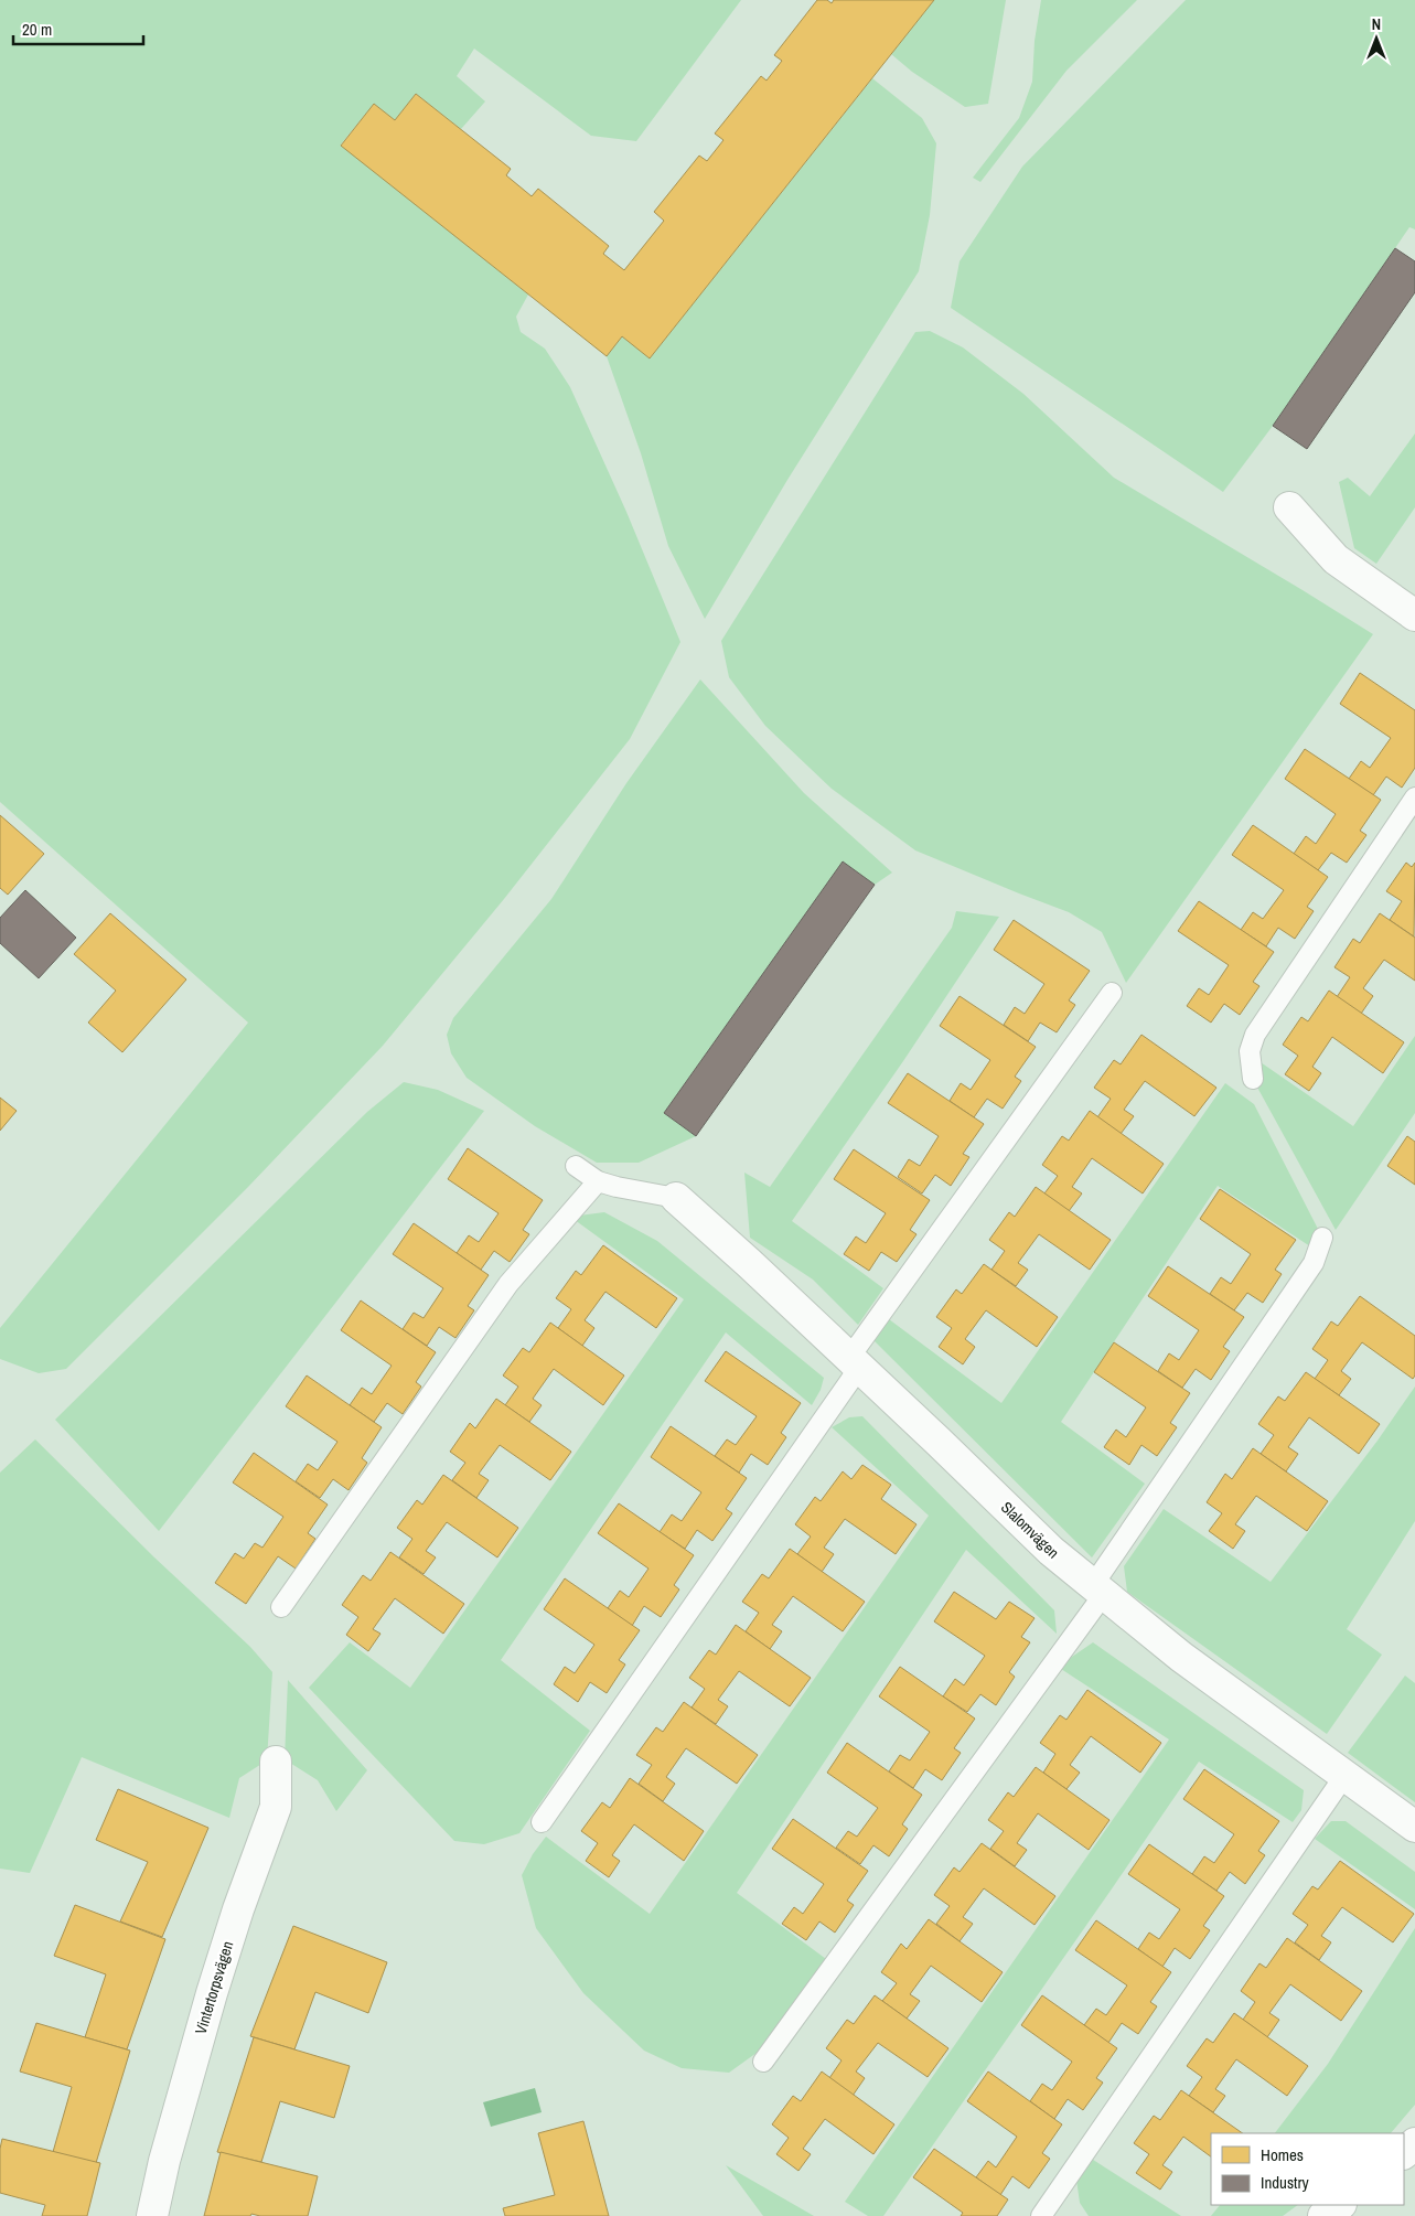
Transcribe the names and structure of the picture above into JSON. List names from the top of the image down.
{
  "streets": {
    "street": ["Slalomvägen", "Vintertorpsvägen"]
  },
  "legend": ["Homes", "Industry"],
  "scale_bar": "20 m",
  "north": "top"
}
